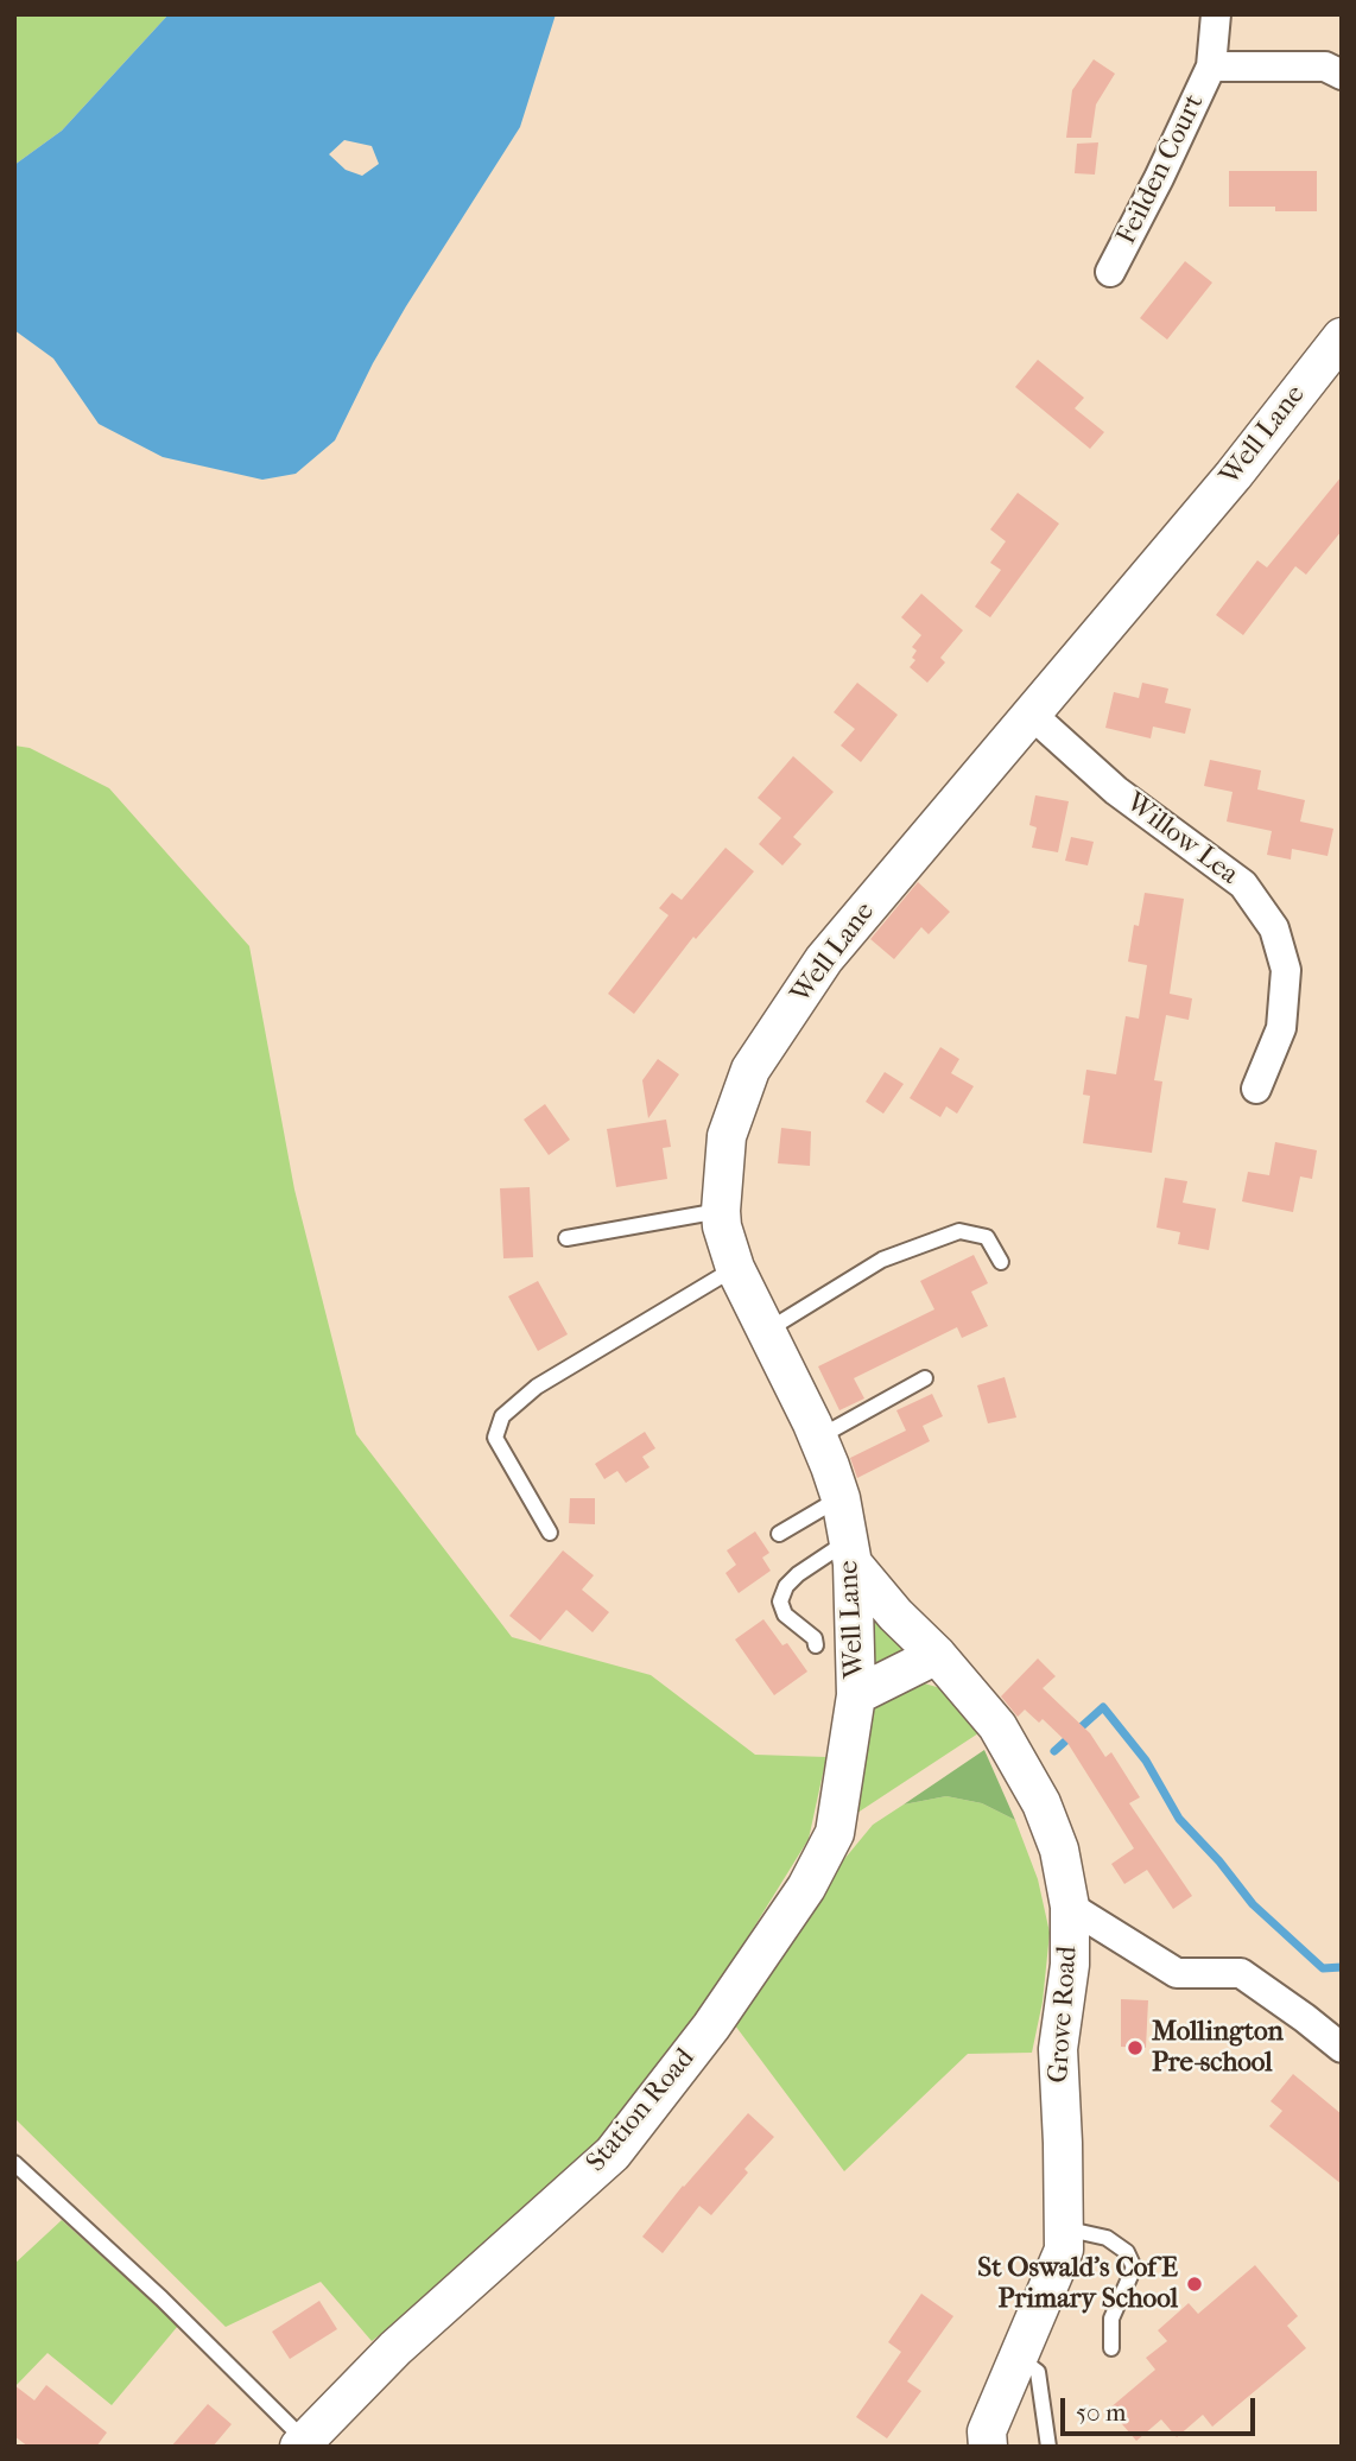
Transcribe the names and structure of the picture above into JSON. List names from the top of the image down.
{
  "streets": {
    "street": [
      "Feilden Court",
      "Well Lane",
      "Willow Lea",
      "Grove Road",
      "Station Road"
    ]
  },
  "crossings": [
    ["Well Lane", "Willow Lea"],
    ["Well Lane", "Grove Road"],
    ["Well Lane", "Station Road"]
  ],
  "places": ["Mollington Pre-school", "St Oswald's CofE Primary School"],
  "scale_bar": "50 m"
}
